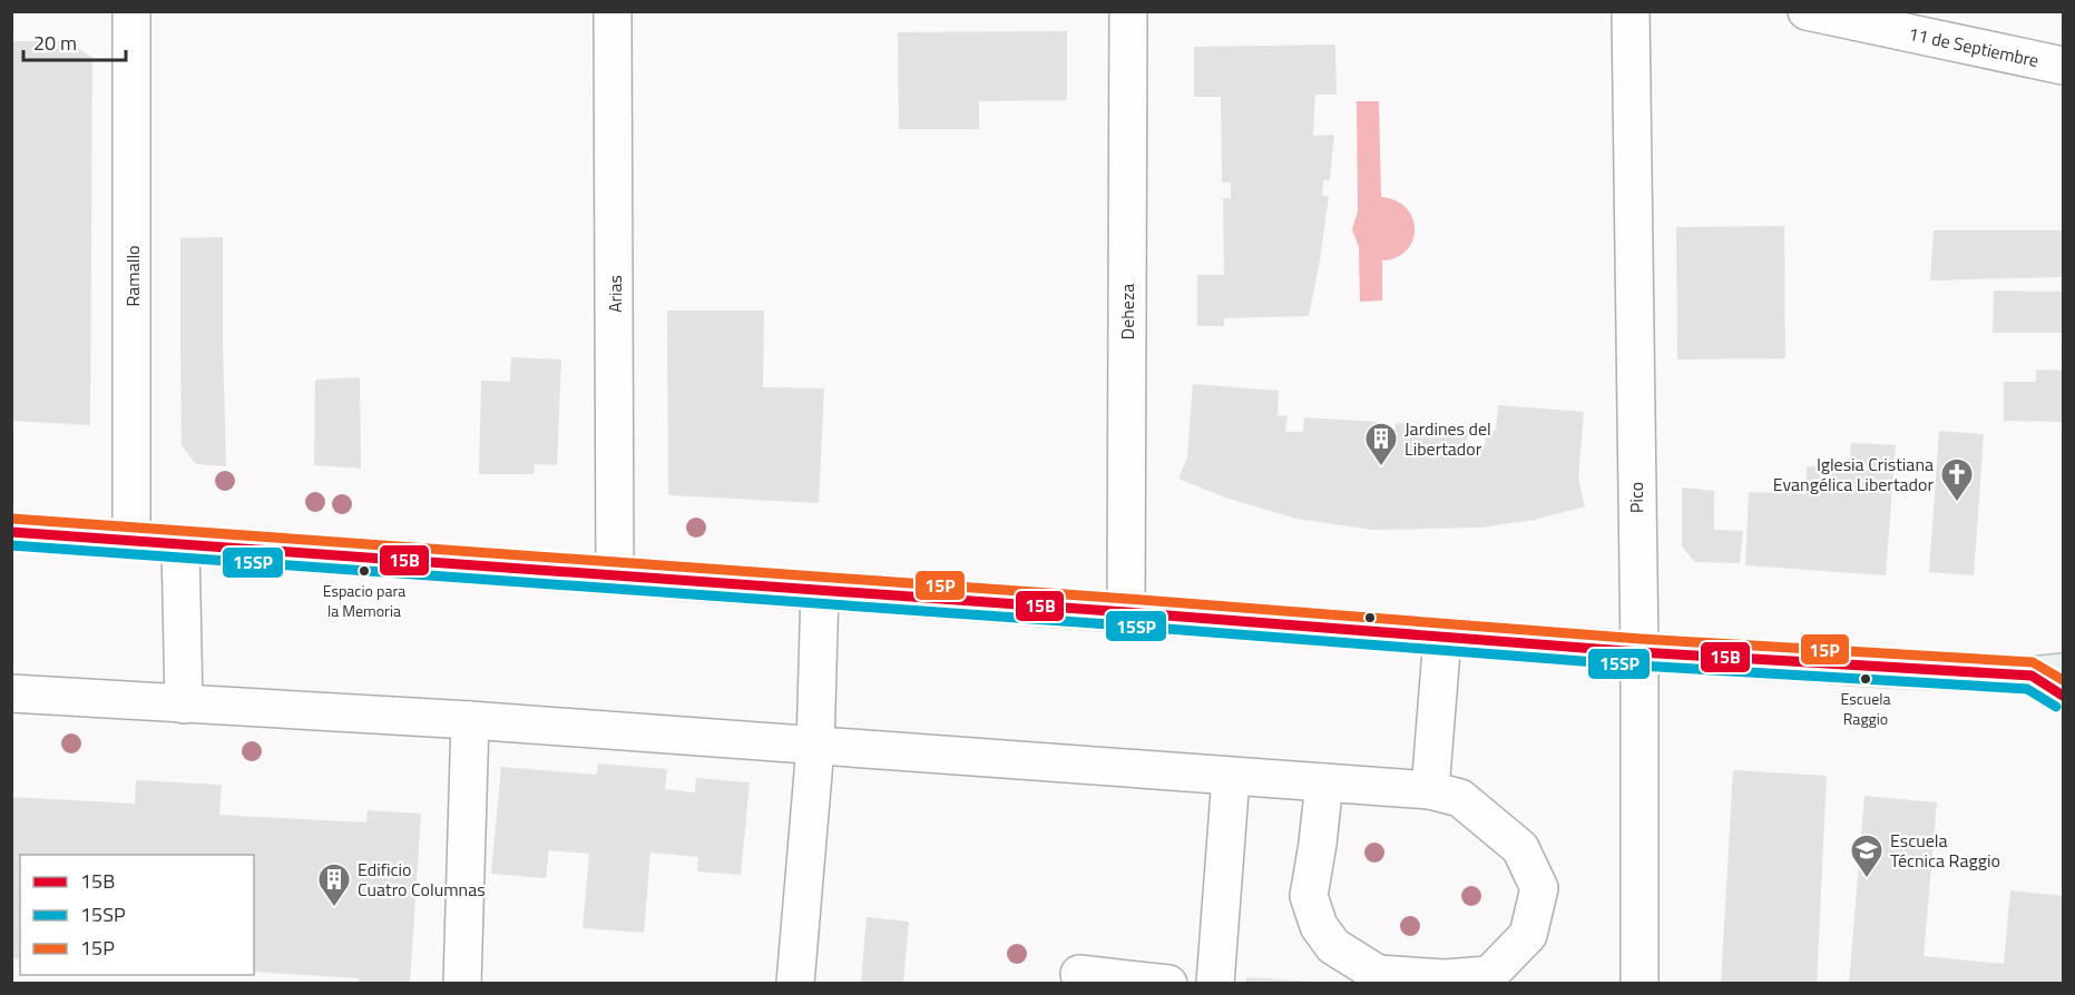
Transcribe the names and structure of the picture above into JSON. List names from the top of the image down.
{
  "streets": {
    "street": [
      "11 de Septiembre",
      "Ramallo",
      "Arias",
      "Deheza",
      "Pico"
    ]
  },
  "places": {
    "building": ["Jardines del Libertador", "Edificio Cuatro Columnas"],
    "church": ["Iglesia Cristiana Evangélica Libertador"],
    "other": ["Espacio para la Memoria", "Escuela Raggio"],
    "school or university": ["Escuela Técnica Raggio"]
  },
  "lines": ["transit line 15P", "transit line 15B", "transit line 15SP"],
  "legend": ["15B", "15SP", "15P"],
  "scale_bar": "20 m"
}
